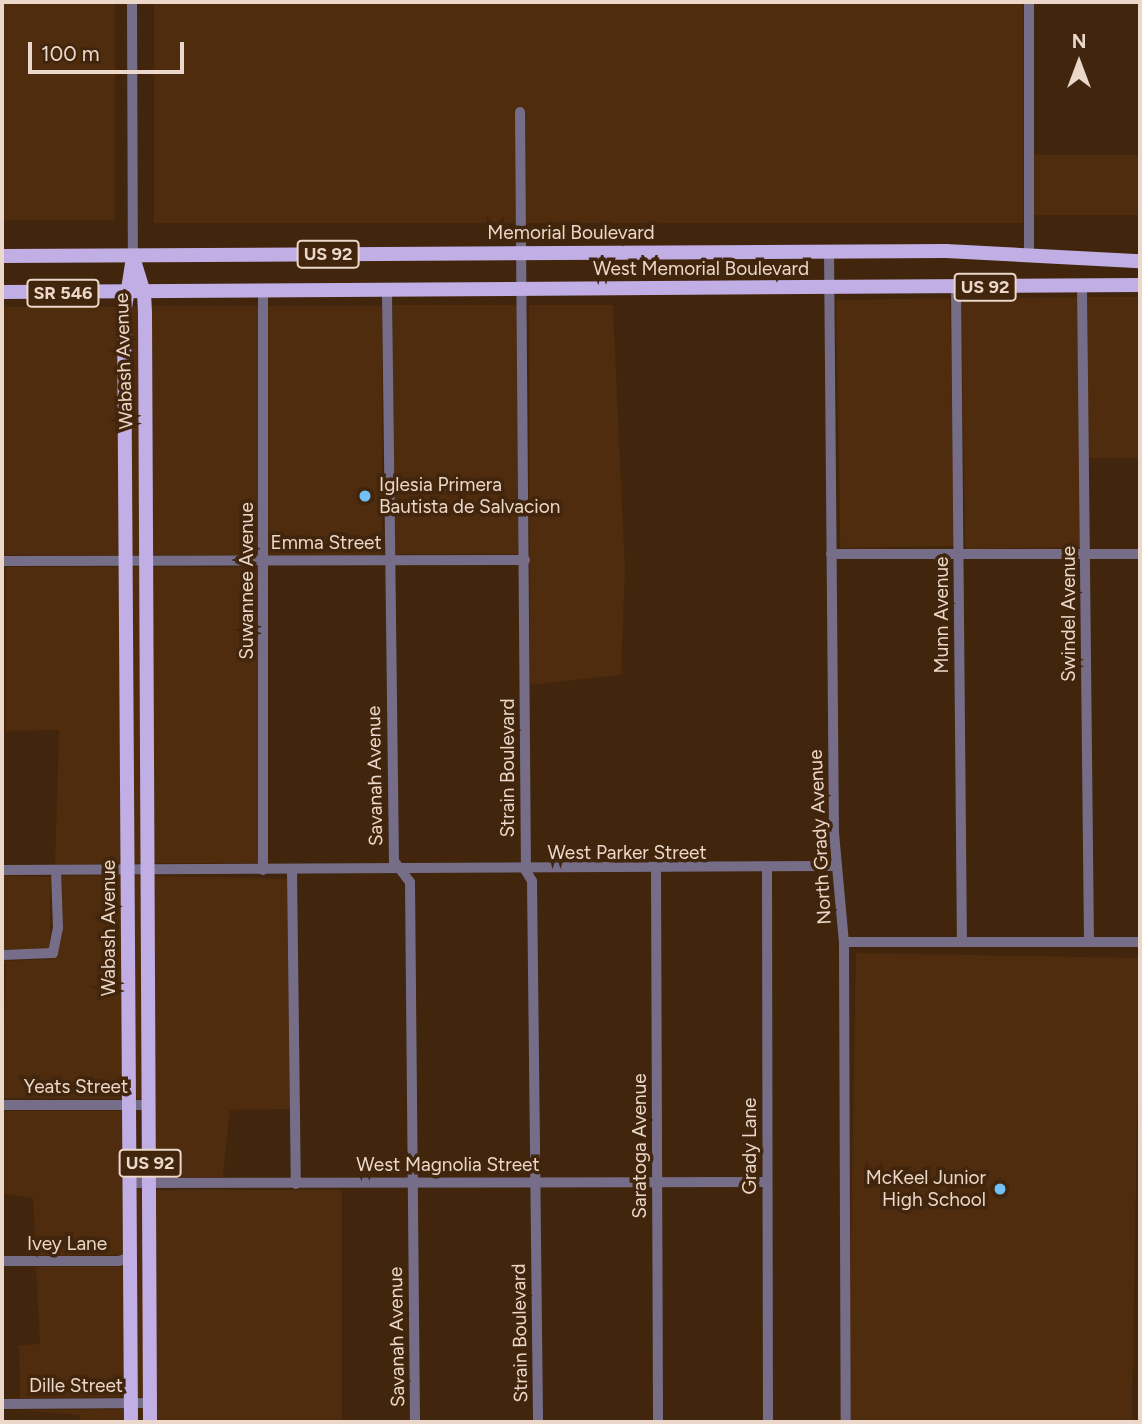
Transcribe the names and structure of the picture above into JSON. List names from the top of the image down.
{
  "streets": {
    "main road": [
      "Memorial Boulevard",
      "US 92",
      "West Memorial Boulevard",
      "SR 546",
      "Wabash Avenue"
    ],
    "street": [
      "Emma Street",
      "Suwannee Avenue",
      "Swindel Avenue",
      "Munn Avenue",
      "Strain Boulevard",
      "Savanah Avenue",
      "North Grady Avenue",
      "West Parker Street",
      "Yeats Street",
      "Saratoga Avenue",
      "Grady Lane",
      "West Magnolia Street",
      "Ivey Lane",
      "Dille Street"
    ]
  },
  "crossings": [
    ["Memorial Boulevard", "Wabash Avenue"],
    ["Memorial Boulevard", "Strain Boulevard"],
    ["Memorial Boulevard", "North Grady Avenue"],
    ["US 92", "West Memorial Boulevard"],
    ["US 92", "SR 546"],
    ["US 92", "Wabash Avenue"],
    ["US 92", "Suwannee Avenue"],
    ["West Memorial Boulevard", "Suwannee Avenue"],
    ["West Memorial Boulevard", "Swindel Avenue"],
    ["West Memorial Boulevard", "Munn Avenue"],
    ["West Memorial Boulevard", "Strain Boulevard"],
    ["West Memorial Boulevard", "Savanah Avenue"],
    ["West Memorial Boulevard", "North Grady Avenue"],
    ["SR 546", "Wabash Avenue"],
    ["Wabash Avenue", "Emma Street"],
    ["Wabash Avenue", "Yeats Street"],
    ["Wabash Avenue", "West Magnolia Street"],
    ["Wabash Avenue", "Ivey Lane"],
    ["Wabash Avenue", "Dille Street"],
    ["Emma Street", "Suwannee Avenue"],
    ["Emma Street", "Strain Boulevard"],
    ["Emma Street", "Savanah Avenue"],
    ["Suwannee Avenue", "West Parker Street"],
    ["Strain Boulevard", "West Parker Street"],
    ["Strain Boulevard", "West Magnolia Street"],
    ["Savanah Avenue", "West Parker Street"],
    ["Savanah Avenue", "West Magnolia Street"],
    ["North Grady Avenue", "West Parker Street"],
    ["West Parker Street", "Saratoga Avenue"],
    ["West Parker Street", "Grady Lane"],
    ["Saratoga Avenue", "West Magnolia Street"],
    ["Grady Lane", "West Magnolia Street"]
  ],
  "places": ["Iglesia Primera Bautista de Salvacion", "McKeel Junior High School"],
  "scale_bar": "100 m",
  "north": "top"
}
